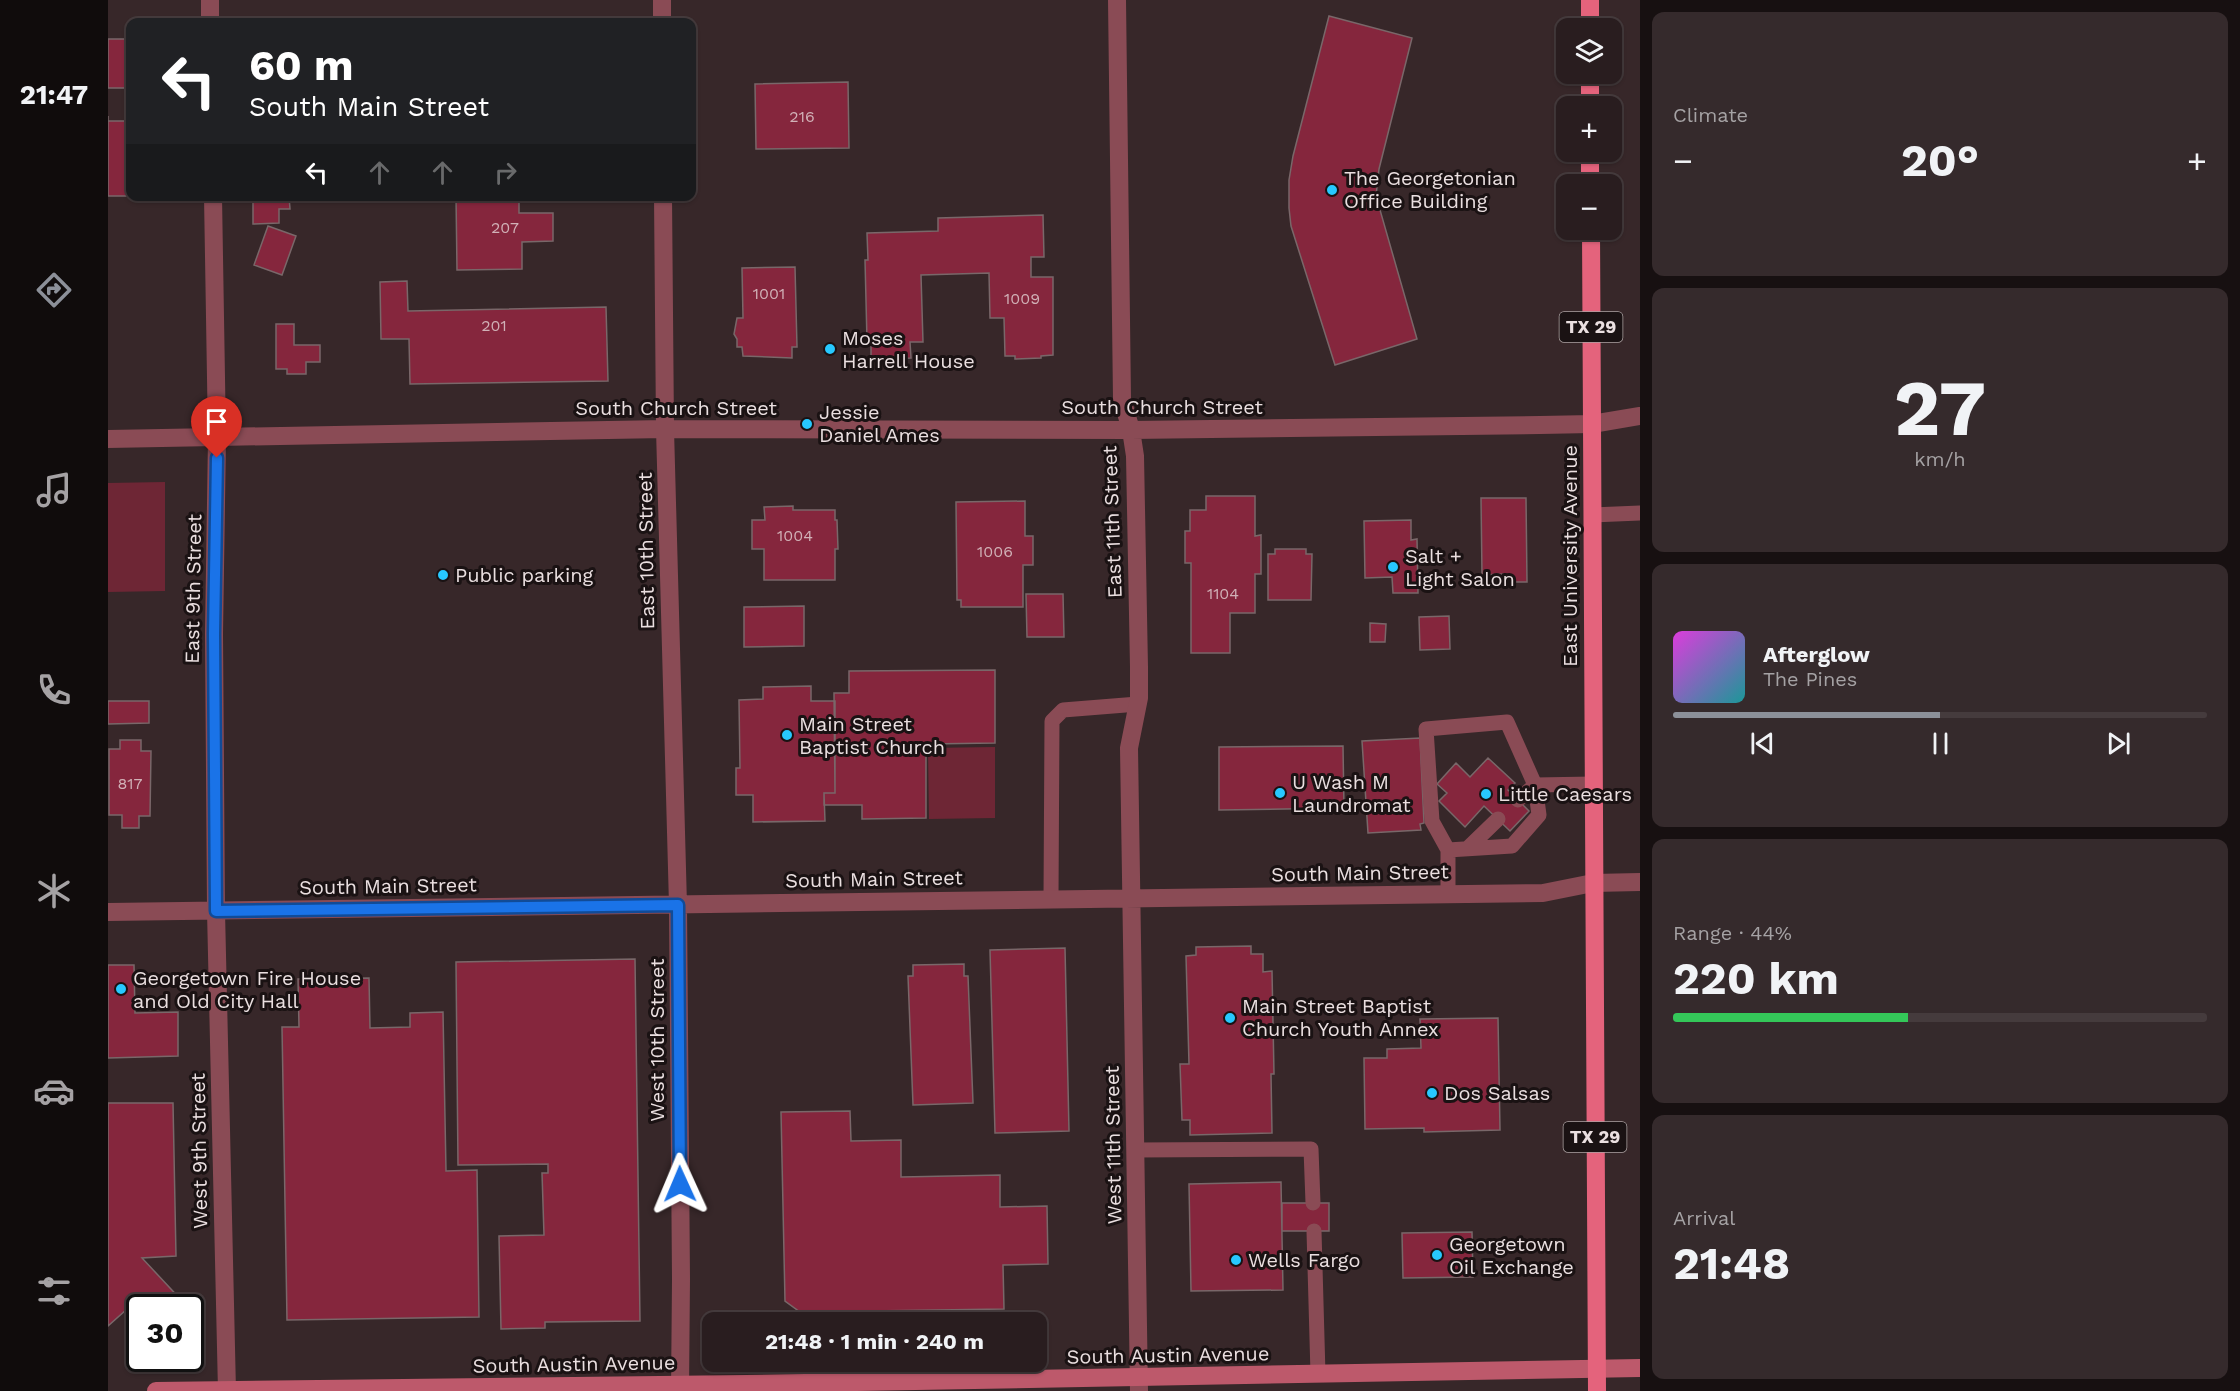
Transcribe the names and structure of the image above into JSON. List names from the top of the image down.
{
  "streets": {
    "main road": ["TX 29", "East University Avenue", "South Austin Avenue"],
    "street": [
      "South Church Street",
      "East 11th Street",
      "East 10th Street",
      "East 9th Street",
      "South Main Street",
      "West 10th Street",
      "West 11th Street",
      "West 9th Street"
    ]
  },
  "crossings": [
    ["TX 29", "East University Avenue"],
    ["TX 29", "South Main Street"],
    ["TX 29", "South Austin Avenue"],
    ["South Church Street", "East 11th Street"],
    ["South Church Street", "East 10th Street"],
    ["South Church Street", "East University Avenue"],
    ["South Church Street", "East 9th Street"],
    ["East 11th Street", "South Main Street"],
    ["East 11th Street", "West 11th Street"],
    ["East 10th Street", "South Main Street"],
    ["East 10th Street", "West 10th Street"],
    ["East University Avenue", "South Main Street"],
    ["East 9th Street", "South Main Street"],
    ["East 9th Street", "West 9th Street"],
    ["South Main Street", "West 10th Street"],
    ["South Main Street", "West 11th Street"],
    ["South Main Street", "West 9th Street"],
    ["West 10th Street", "South Austin Avenue"],
    ["West 11th Street", "South Austin Avenue"],
    ["West 9th Street", "South Austin Avenue"]
  ],
  "places": [
    "The Georgetonian Office Building",
    "Moses Harrell House",
    "Jessie Daniel Ames",
    "Salt + Light Salon",
    "Public parking",
    "Main Street Baptist Church",
    "U Wash M Laundromat",
    "Little Caesars",
    "Georgetown Fire House and Old City Hall",
    "Main Street Baptist Church Youth Annex",
    "Dos Salsas",
    "Georgetown Oil Exchange",
    "Wells Fargo"
  ],
  "house_numbers": [
    "216",
    "207",
    "1001",
    "1009",
    "201",
    "1004",
    "1006",
    "1104",
    "817"
  ],
  "page": {
    "tabs": "21:47",
    "tile": [
      "Climate",
      ["27", "km/h"],
      ["Range · 44%", "220 km"],
      ["Arrival", "21:48"]
    ],
    "map_buttons": ["+", "−"],
    "turn": ["60 m", "South Main Street"],
    "heat": ["−", "20°", "+"],
    "song": ["Afterglow", "The Pines"],
    "limit": "30",
    "trip": "21:48 · 1 min · 240 m"
  }
}
